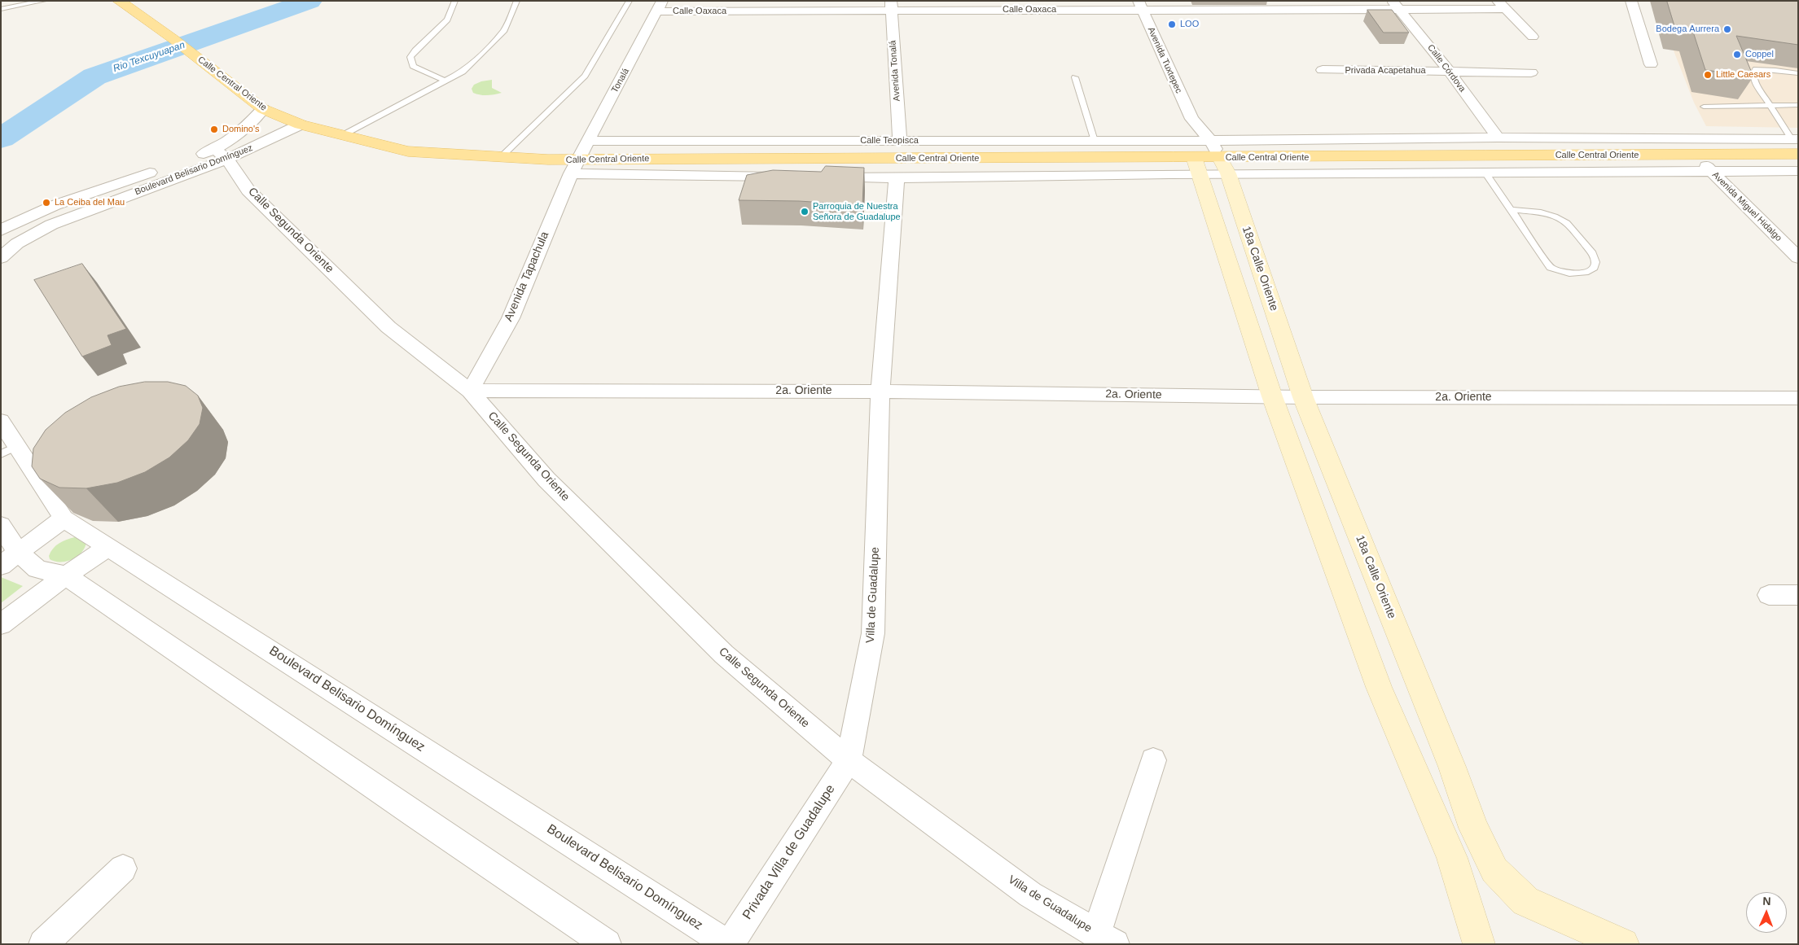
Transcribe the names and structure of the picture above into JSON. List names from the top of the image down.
{
  "streets": {
    "main road": ["Calle Central Oriente", "18a Calle Oriente"],
    "street": [
      "Calle Oaxaca",
      "Avenida Tuxtepec",
      "Calle Córdova",
      "Avenida Tonalá",
      "Privada Acapetahua",
      "Tonalá",
      "Calle Teopisca",
      "Boulevard Belisario Domínguez",
      "Avenida Miguel Hidalgo",
      "Calle Segunda Oriente",
      "Avenida Tapachula",
      "2a. Oriente",
      "Villa de Guadalupe",
      "Privada Villa de Guadalupe"
    ]
  },
  "crossings": [
    ["Calle Oaxaca", "Avenida Tuxtepec"],
    ["Calle Oaxaca", "Calle Córdova"],
    ["Calle Oaxaca", "Avenida Tonalá"],
    ["Calle Oaxaca", "Tonalá"],
    ["Avenida Tuxtepec", "Calle Central Oriente"],
    ["Avenida Tuxtepec", "Calle Teopisca"],
    ["Avenida Tuxtepec", "18a Calle Oriente"],
    ["Calle Córdova", "Privada Acapetahua"],
    ["Avenida Tonalá", "Calle Teopisca"],
    ["Tonalá", "Calle Central Oriente"],
    ["Tonalá", "Calle Teopisca"],
    ["Tonalá", "Avenida Tapachula"],
    ["Calle Central Oriente", "Calle Teopisca"],
    ["Calle Central Oriente", "Boulevard Belisario Domínguez"],
    ["Calle Central Oriente", "Avenida Miguel Hidalgo"],
    ["Calle Central Oriente", "18a Calle Oriente"],
    ["Calle Central Oriente", "Avenida Tapachula"],
    ["Boulevard Belisario Domínguez", "Calle Segunda Oriente"],
    ["Boulevard Belisario Domínguez", "Privada Villa de Guadalupe"],
    ["Calle Segunda Oriente", "Avenida Tapachula"],
    ["Calle Segunda Oriente", "2a. Oriente"],
    ["Calle Segunda Oriente", "Villa de Guadalupe"],
    ["Calle Segunda Oriente", "Privada Villa de Guadalupe"],
    ["18a Calle Oriente", "2a. Oriente"],
    ["Avenida Tapachula", "2a. Oriente"],
    ["2a. Oriente", "Villa de Guadalupe"],
    ["Villa de Guadalupe", "Privada Villa de Guadalupe"]
  ],
  "water": ["Rio Texcuyuapan"],
  "places": [
    "LOO",
    "Bodega Aurrera",
    "Coppel",
    "Little Caesars",
    "Domino's",
    "La Ceiba del Mau",
    "Parroquia de Nuestra Señora de Guadalupe"
  ],
  "north": "top"
}
